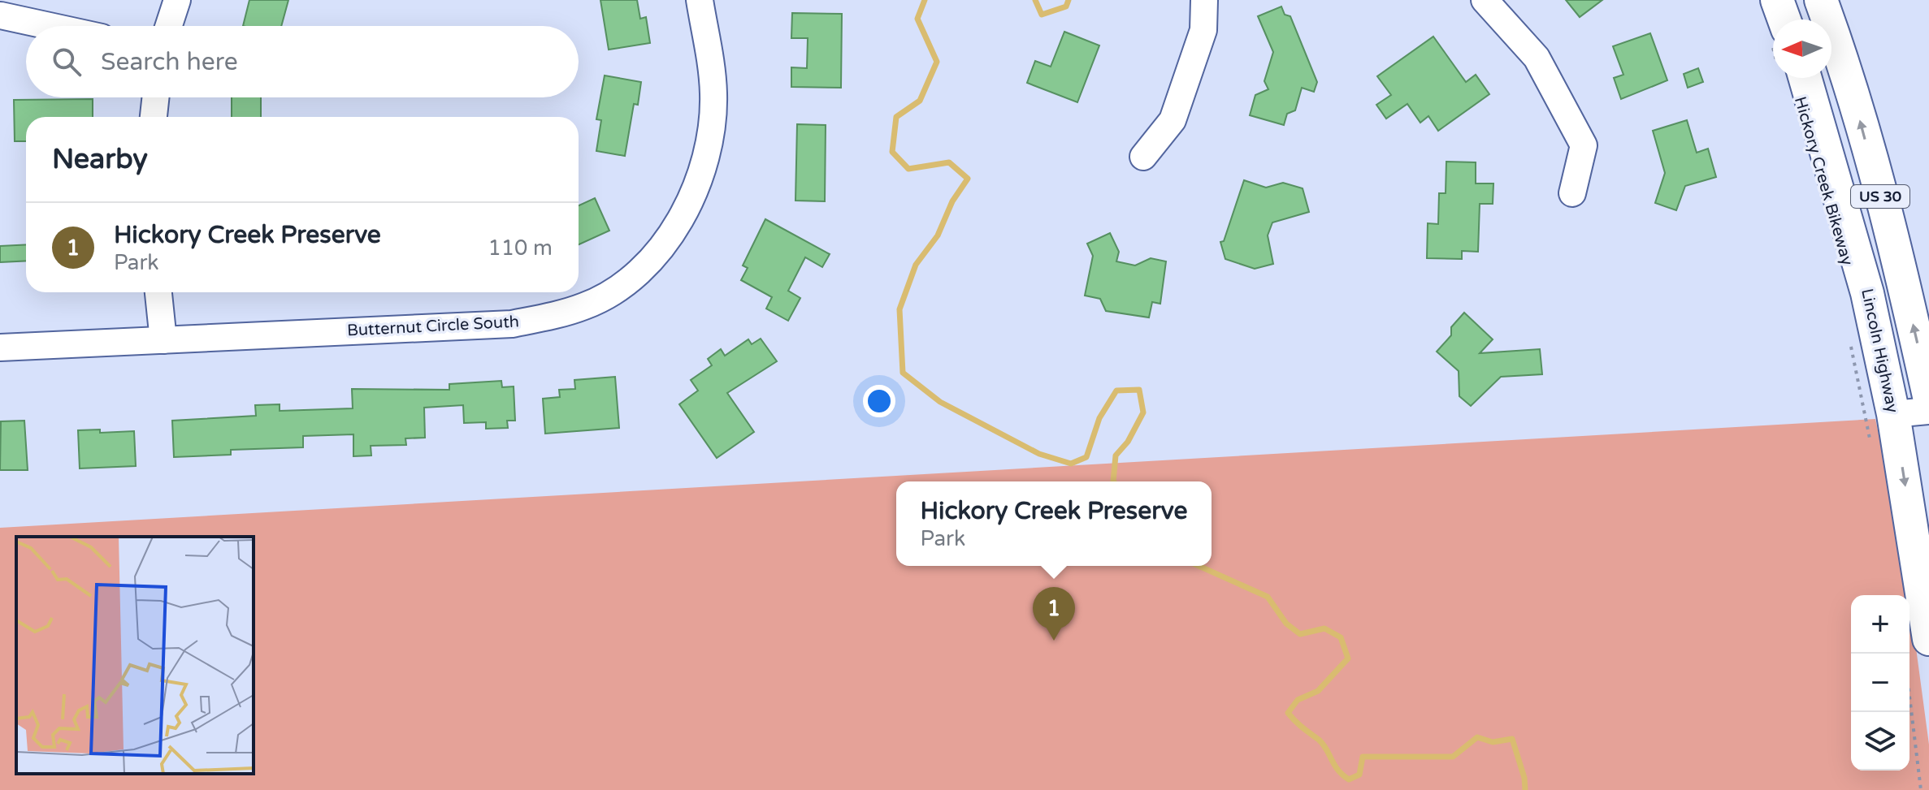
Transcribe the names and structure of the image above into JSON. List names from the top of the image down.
{
  "streets": {
    "main road": ["US 30", "Lincoln Highway"],
    "street": ["Butternut Circle South"]
  },
  "one_way": ["Lincoln Highway"],
  "north": "left",
  "page": {
    "search": "Search here",
    "heading": "Nearby",
    "list": [
      {
        "mark": "1",
        "name": "Hickory Creek Preserve",
        "note": "Park",
        "value": "110 m"
      }
    ],
    "popup": ["Hickory Creek Preserve", "Park"],
    "pins": "1",
    "map_buttons": ["+", "−"]
  }
}
